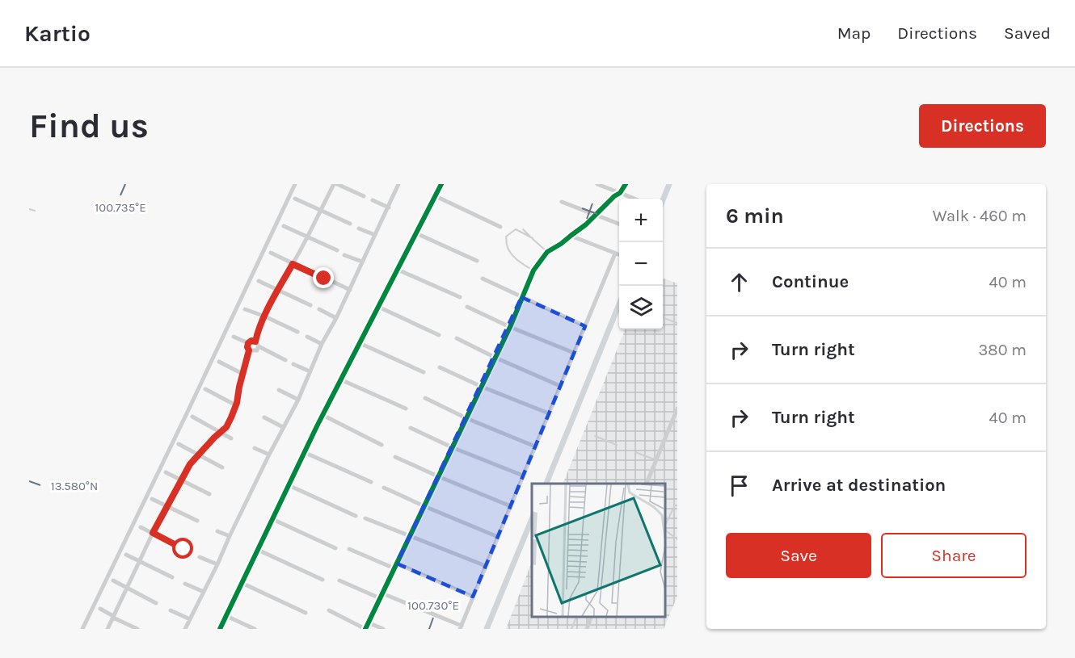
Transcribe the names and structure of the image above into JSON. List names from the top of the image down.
{
  "page": {
    "header": "Kartio",
    "nav": ["Map", "Directions", "Saved"],
    "buttons": [
      "Directions",
      ["Save", "Share"]
    ],
    "title": "Find us",
    "heading": ["6 min", "Walk · 460 m"],
    "map_buttons": ["+", "−"],
    "list": [
      ["Continue", "40 m"],
      ["Turn right", "380 m"],
      ["Turn right", "40 m"],
      "Arrive at destination"
    ]
  },
  "coordinates": ["100.735°E", "13.580°N", "100.730°E"]
}
